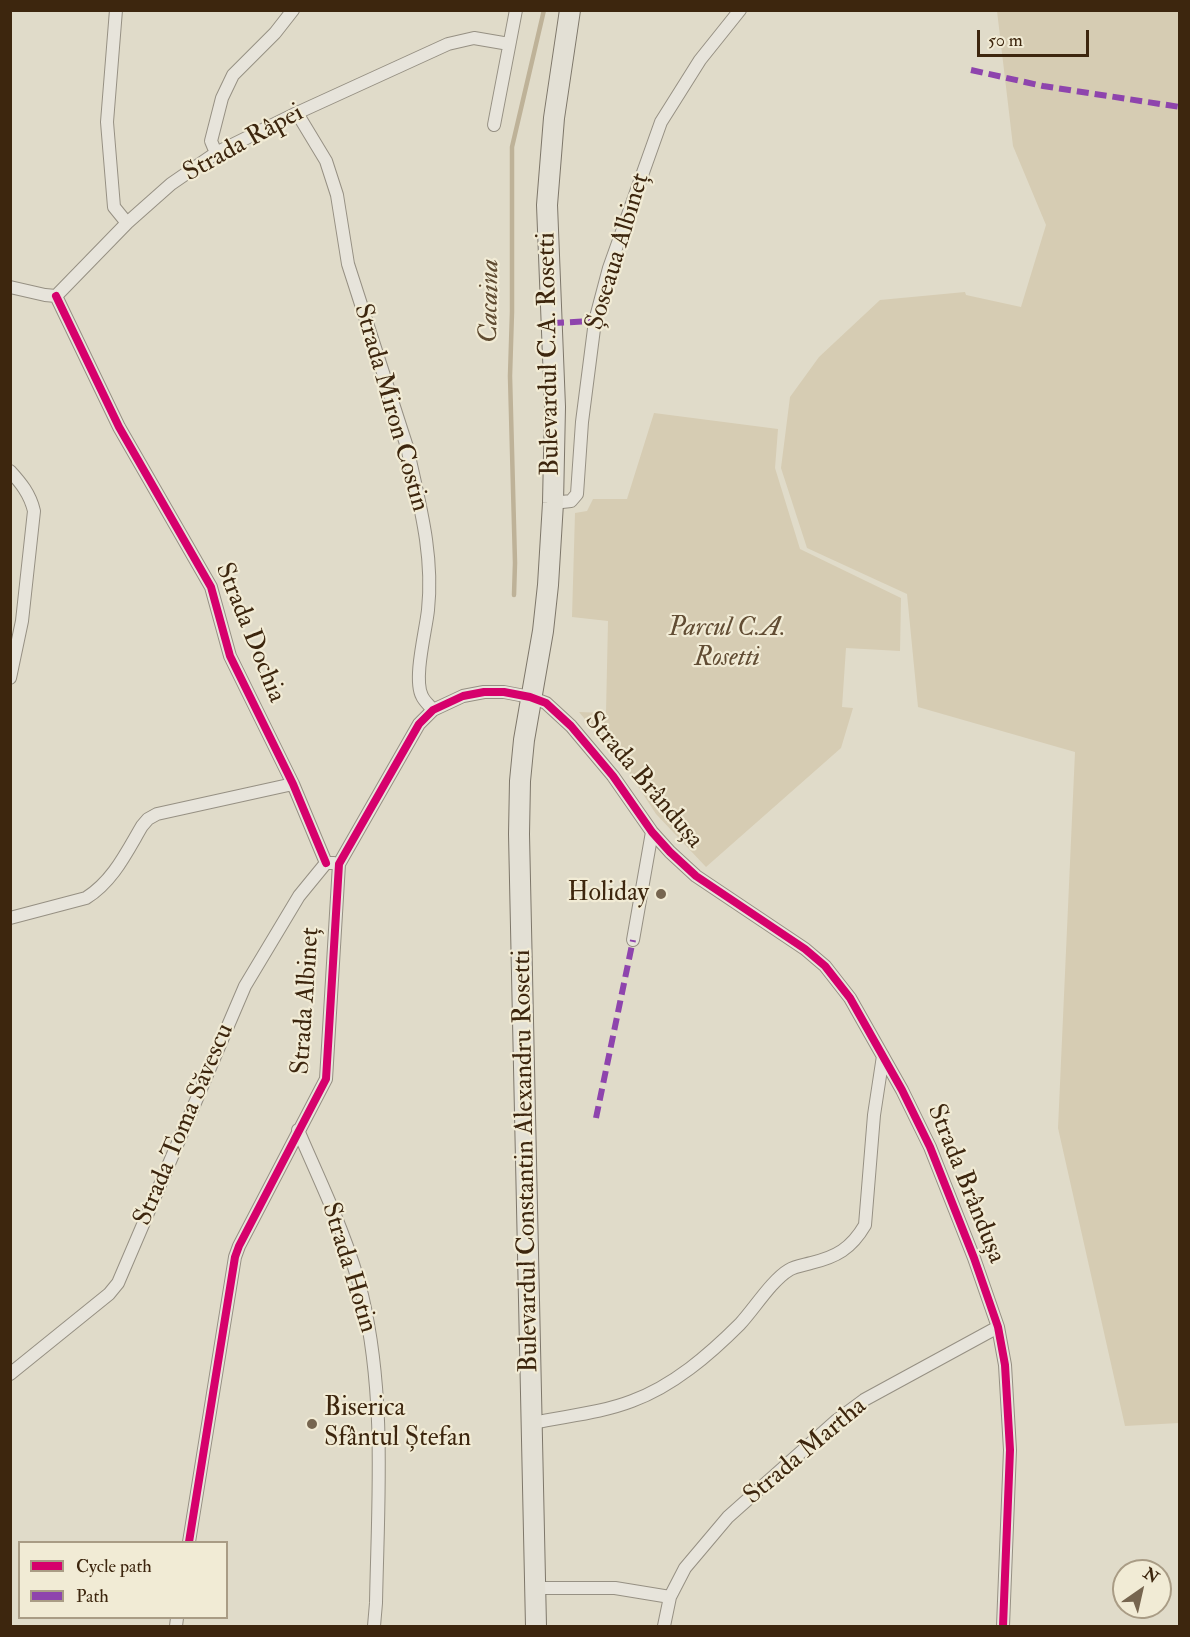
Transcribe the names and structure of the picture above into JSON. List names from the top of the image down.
{
  "streets": {
    "main road": ["Bulevardul C.A. Rosetti", "Bulevardul Constantin Alexandru Rosetti"],
    "street": [
      "Strada Râpei",
      "Șoseaua Albineț",
      "Strada Miron Costin",
      "Strada Dochia",
      "Strada Brândușa",
      "Strada Albineț",
      "Strada Toma Săvescu",
      "Strada Hotin",
      "Strada Martha"
    ]
  },
  "crossings": [
    ["Strada Râpei", "Strada Miron Costin"],
    ["Strada Râpei", "Strada Dochia"],
    ["Șoseaua Albineț", "Bulevardul C.A. Rosetti"],
    ["Bulevardul C.A. Rosetti", "Strada Brândușa"],
    ["Bulevardul C.A. Rosetti", "Strada Albineț"],
    ["Bulevardul C.A. Rosetti", "Bulevardul Constantin Alexandru Rosetti"],
    ["Strada Miron Costin", "Strada Albineț"],
    ["Strada Dochia", "Strada Albineț"],
    ["Strada Dochia", "Strada Toma Săvescu"],
    ["Strada Brândușa", "Strada Albineț"],
    ["Strada Brândușa", "Bulevardul Constantin Alexandru Rosetti"],
    ["Strada Brândușa", "Strada Martha"],
    ["Strada Albineț", "Strada Toma Săvescu"],
    ["Strada Albineț", "Bulevardul Constantin Alexandru Rosetti"],
    ["Strada Albineț", "Strada Hotin"]
  ],
  "water": ["Cacaina"],
  "parks": ["Parcul C.A. Rosetti"],
  "places": ["Holiday", "Biserica Sfântul Ștefan"],
  "legend": ["Cycle path", "Path"],
  "scale_bar": "50 m",
  "north": "top right"
}
